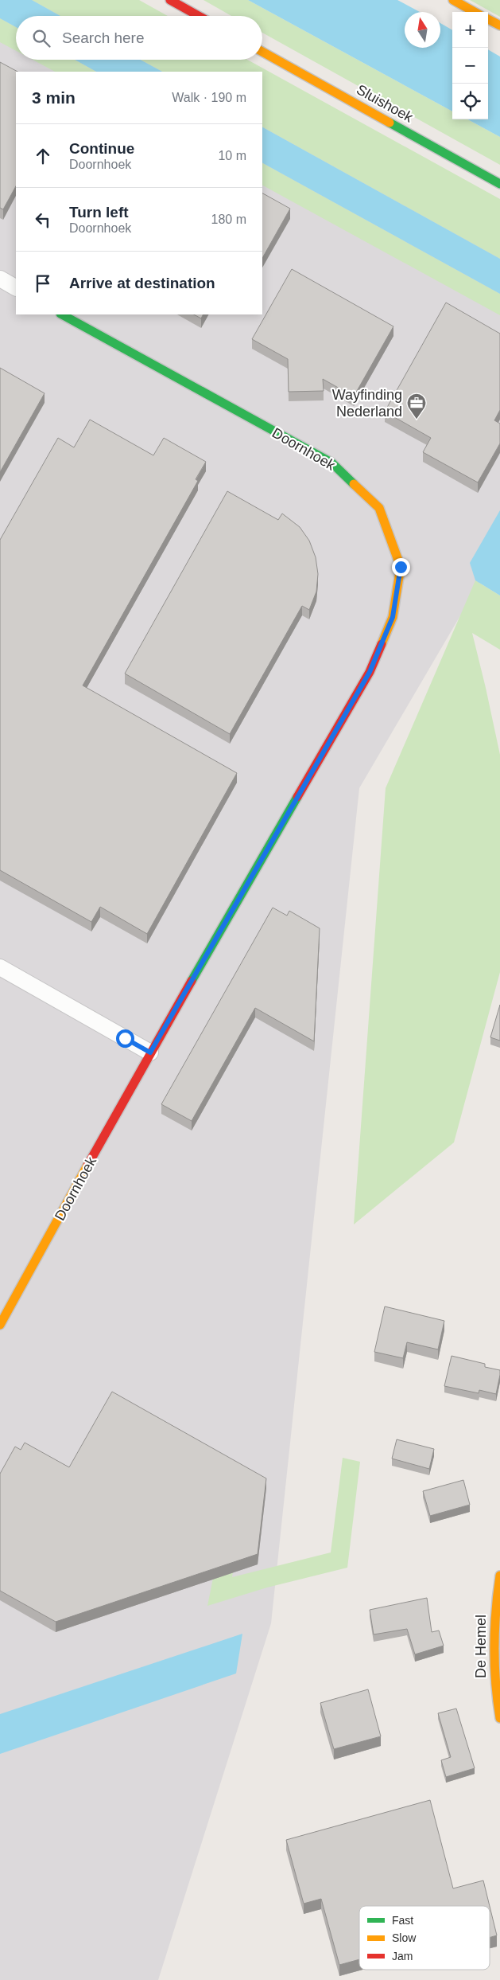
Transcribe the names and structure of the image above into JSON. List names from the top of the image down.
{
  "streets": {
    "street": ["Sluishoek", "Doornhoek", "De Hemel"]
  },
  "places": {
    "office": ["Wayfinding Nederland"]
  },
  "legend": ["Fast", "Slow", "Jam"],
  "north": "top",
  "page": {
    "map_buttons": ["+", "−"],
    "search": "Search here",
    "heading": ["3 min", "Walk · 190 m"],
    "list": [
      ["Continue", "Doornhoek", "10 m"],
      ["Turn left", "Doornhoek", "180 m"],
      "Arrive at destination"
    ]
  }
}
